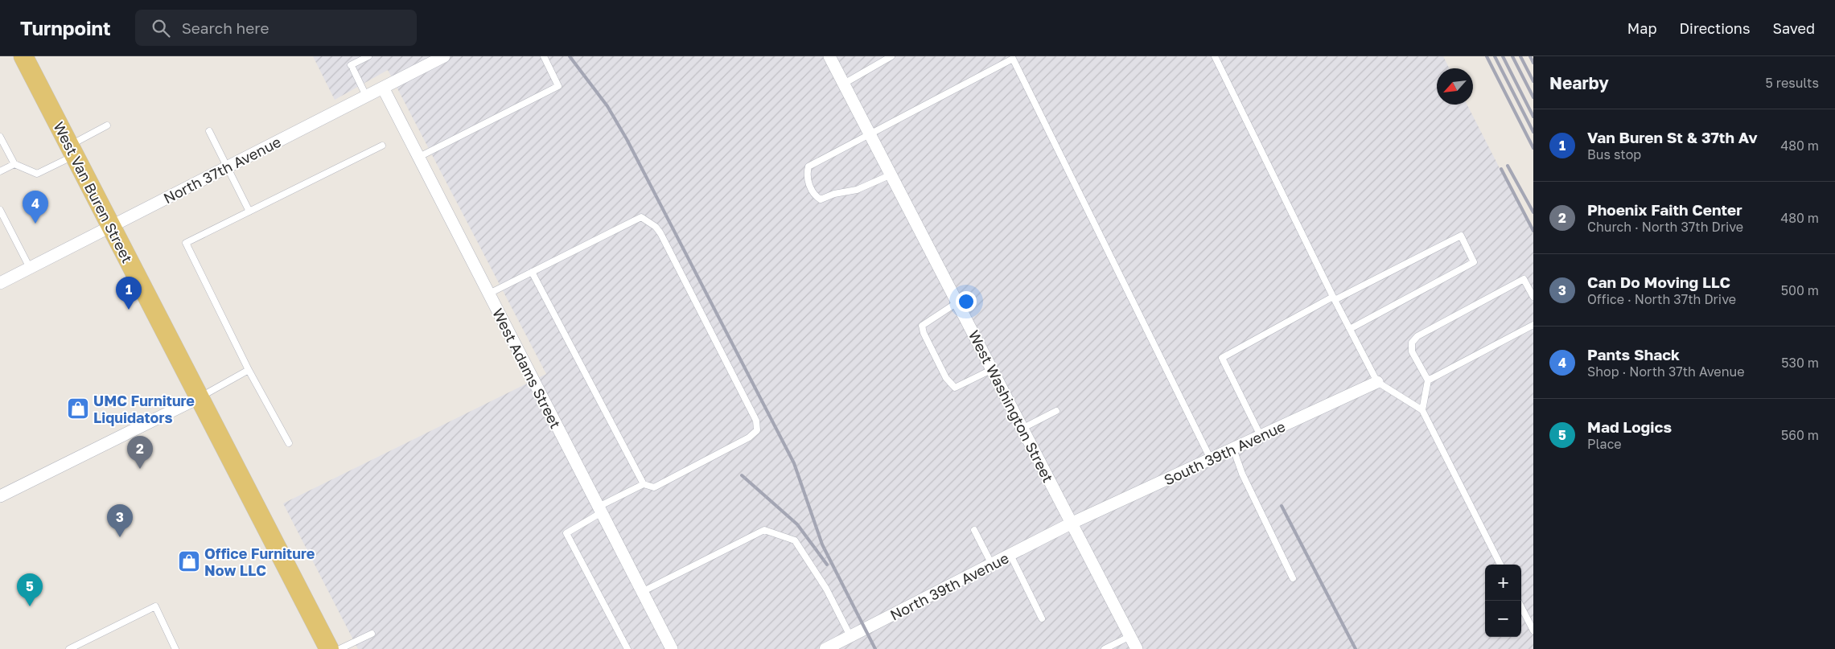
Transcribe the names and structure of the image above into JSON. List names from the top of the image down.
{
  "streets": {
    "main road": ["West Van Buren Street"],
    "street": [
      "North 37th Avenue",
      "West Adams Street",
      "West Washington Street",
      "South 39th Avenue",
      "North 39th Avenue"
    ]
  },
  "crossings": [
    ["North 37th Avenue", "West Van Buren Street"],
    ["North 37th Avenue", "West Adams Street"],
    ["West Washington Street", "South 39th Avenue"],
    ["West Washington Street", "North 39th Avenue"],
    ["South 39th Avenue", "North 39th Avenue"]
  ],
  "places": {
    "shop": ["UMC Furniture Liquidators", "Office Furniture Now LLC"]
  },
  "north": "bottom left",
  "page": {
    "header": "Turnpoint",
    "search": "Search here",
    "nav": ["Map", "Directions", "Saved"],
    "heading": ["Nearby", "5 results"],
    "list": [
      {
        "mark": "1",
        "name": "Van Buren St & 37th Av",
        "note": "Bus stop",
        "value": "480 m"
      },
      {
        "mark": "2",
        "name": "Phoenix Faith Center",
        "note": "Church · North 37th Drive",
        "value": "480 m"
      },
      {
        "mark": "3",
        "name": "Can Do Moving LLC",
        "note": "Office · North 37th Drive",
        "value": "500 m"
      },
      {
        "mark": "4",
        "name": "Pants Shack",
        "note": "Shop · North 37th Avenue",
        "value": "530 m"
      },
      {
        "mark": "5",
        "name": "Mad Logics",
        "note": "Place",
        "value": "560 m"
      }
    ],
    "pins": [
      "4",
      "1",
      "2",
      "3",
      "5"
    ],
    "map_buttons": ["+", "−"]
  }
}
